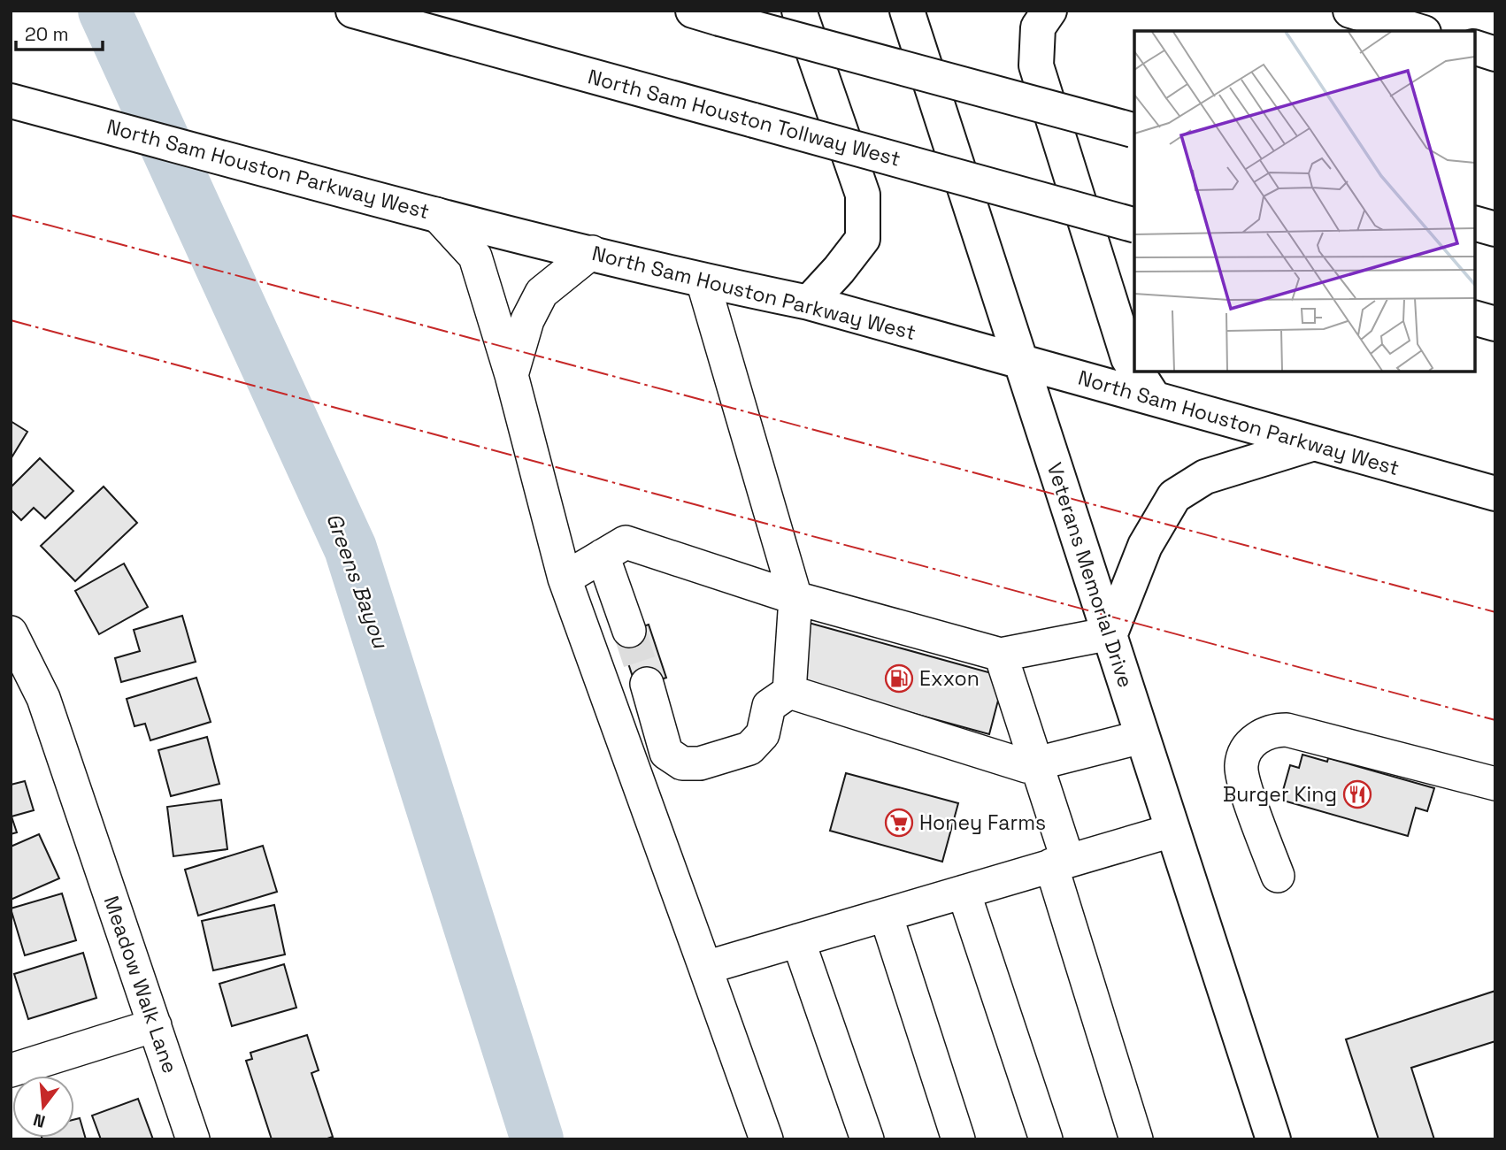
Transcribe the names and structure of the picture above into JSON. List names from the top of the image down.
{
  "streets": {
    "main road": ["North Sam Houston Tollway West", "North Sam Houston Parkway West", "Veterans Memorial Drive"],
    "street": ["Meadow Walk Lane"]
  },
  "crossings": [
    ["North Sam Houston Parkway West", "Veterans Memorial Drive"]
  ],
  "water": ["Greens Bayou"],
  "places": {
    "fuel station": ["Exxon"],
    "restaurant": ["Burger King"],
    "supermarket": ["Honey Farms"]
  },
  "scale_bar": "20 m",
  "north": "bottom"
}
